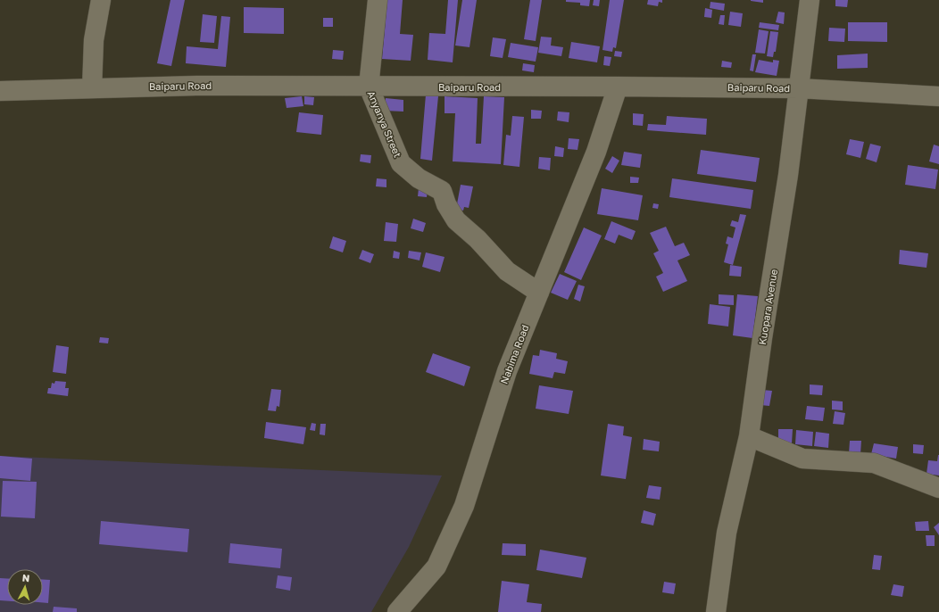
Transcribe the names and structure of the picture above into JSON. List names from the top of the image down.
{
  "streets": {
    "street": [
      "Baiparu Road",
      "Anyanya Street",
      "Kuopara Avenue",
      "Nabima Road"
    ]
  },
  "crossings": [
    ["Baiparu Road", "Anyanya Street"],
    ["Baiparu Road", "Kuopara Avenue"],
    ["Baiparu Road", "Nabima Road"],
    ["Anyanya Street", "Nabima Road"]
  ],
  "north": "top"
}
